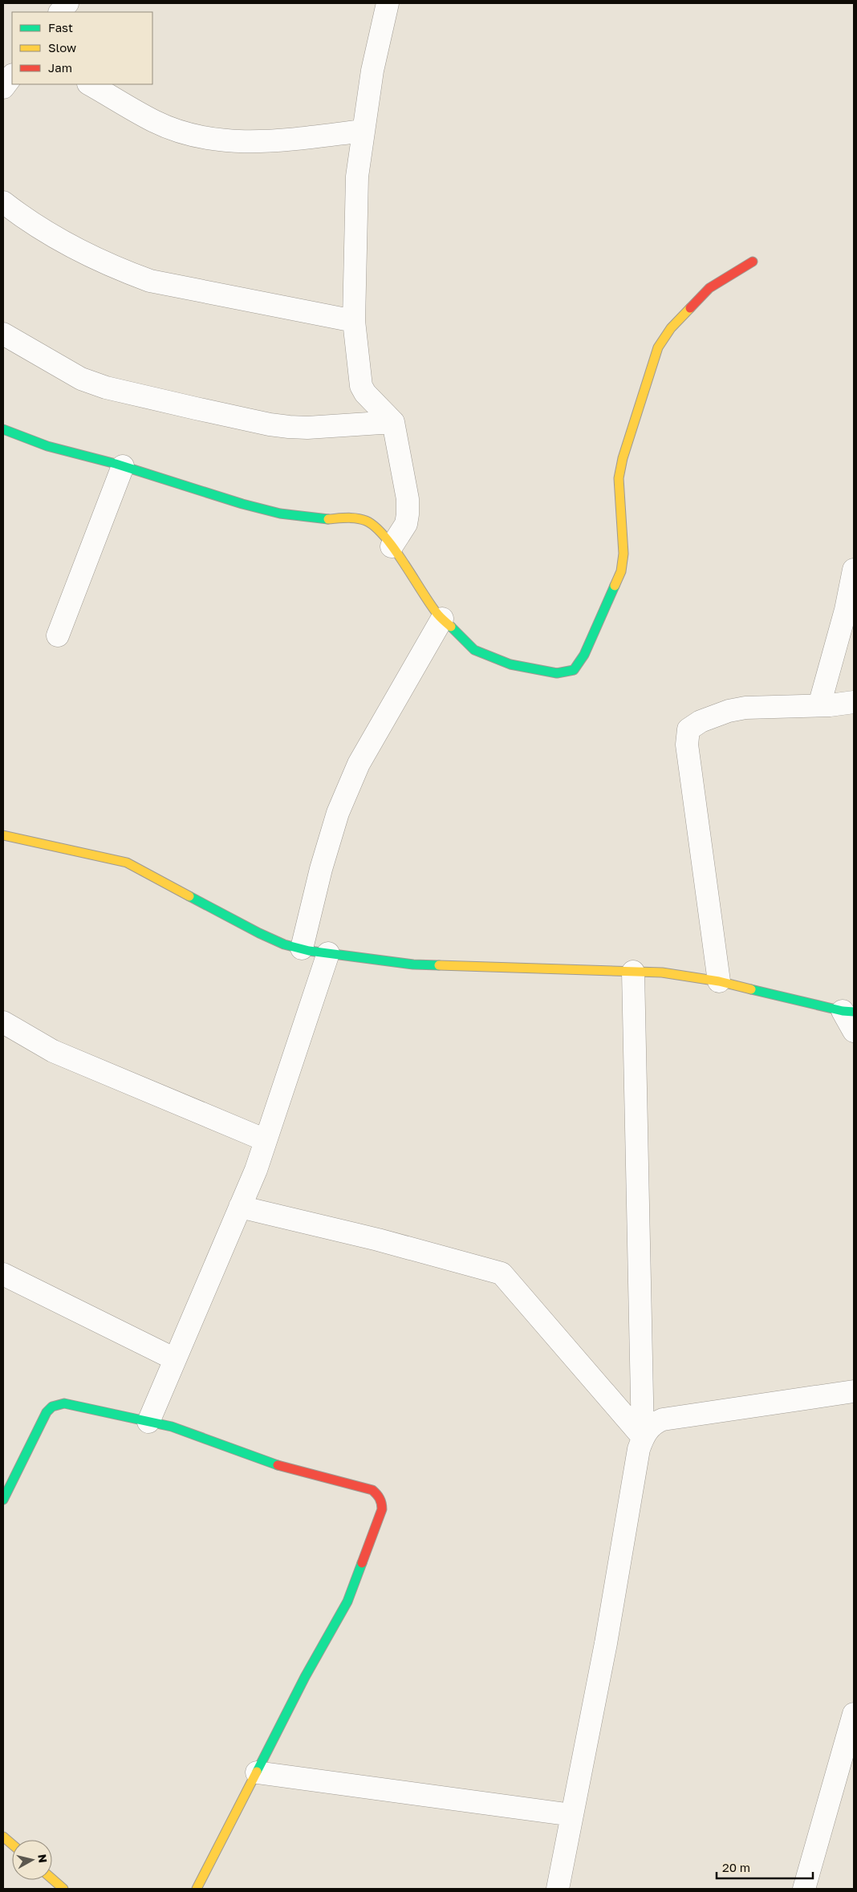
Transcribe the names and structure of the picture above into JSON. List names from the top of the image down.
{
  "legend": ["Fast", "Slow", "Jam"],
  "scale_bar": "20 m",
  "north": "right"
}
